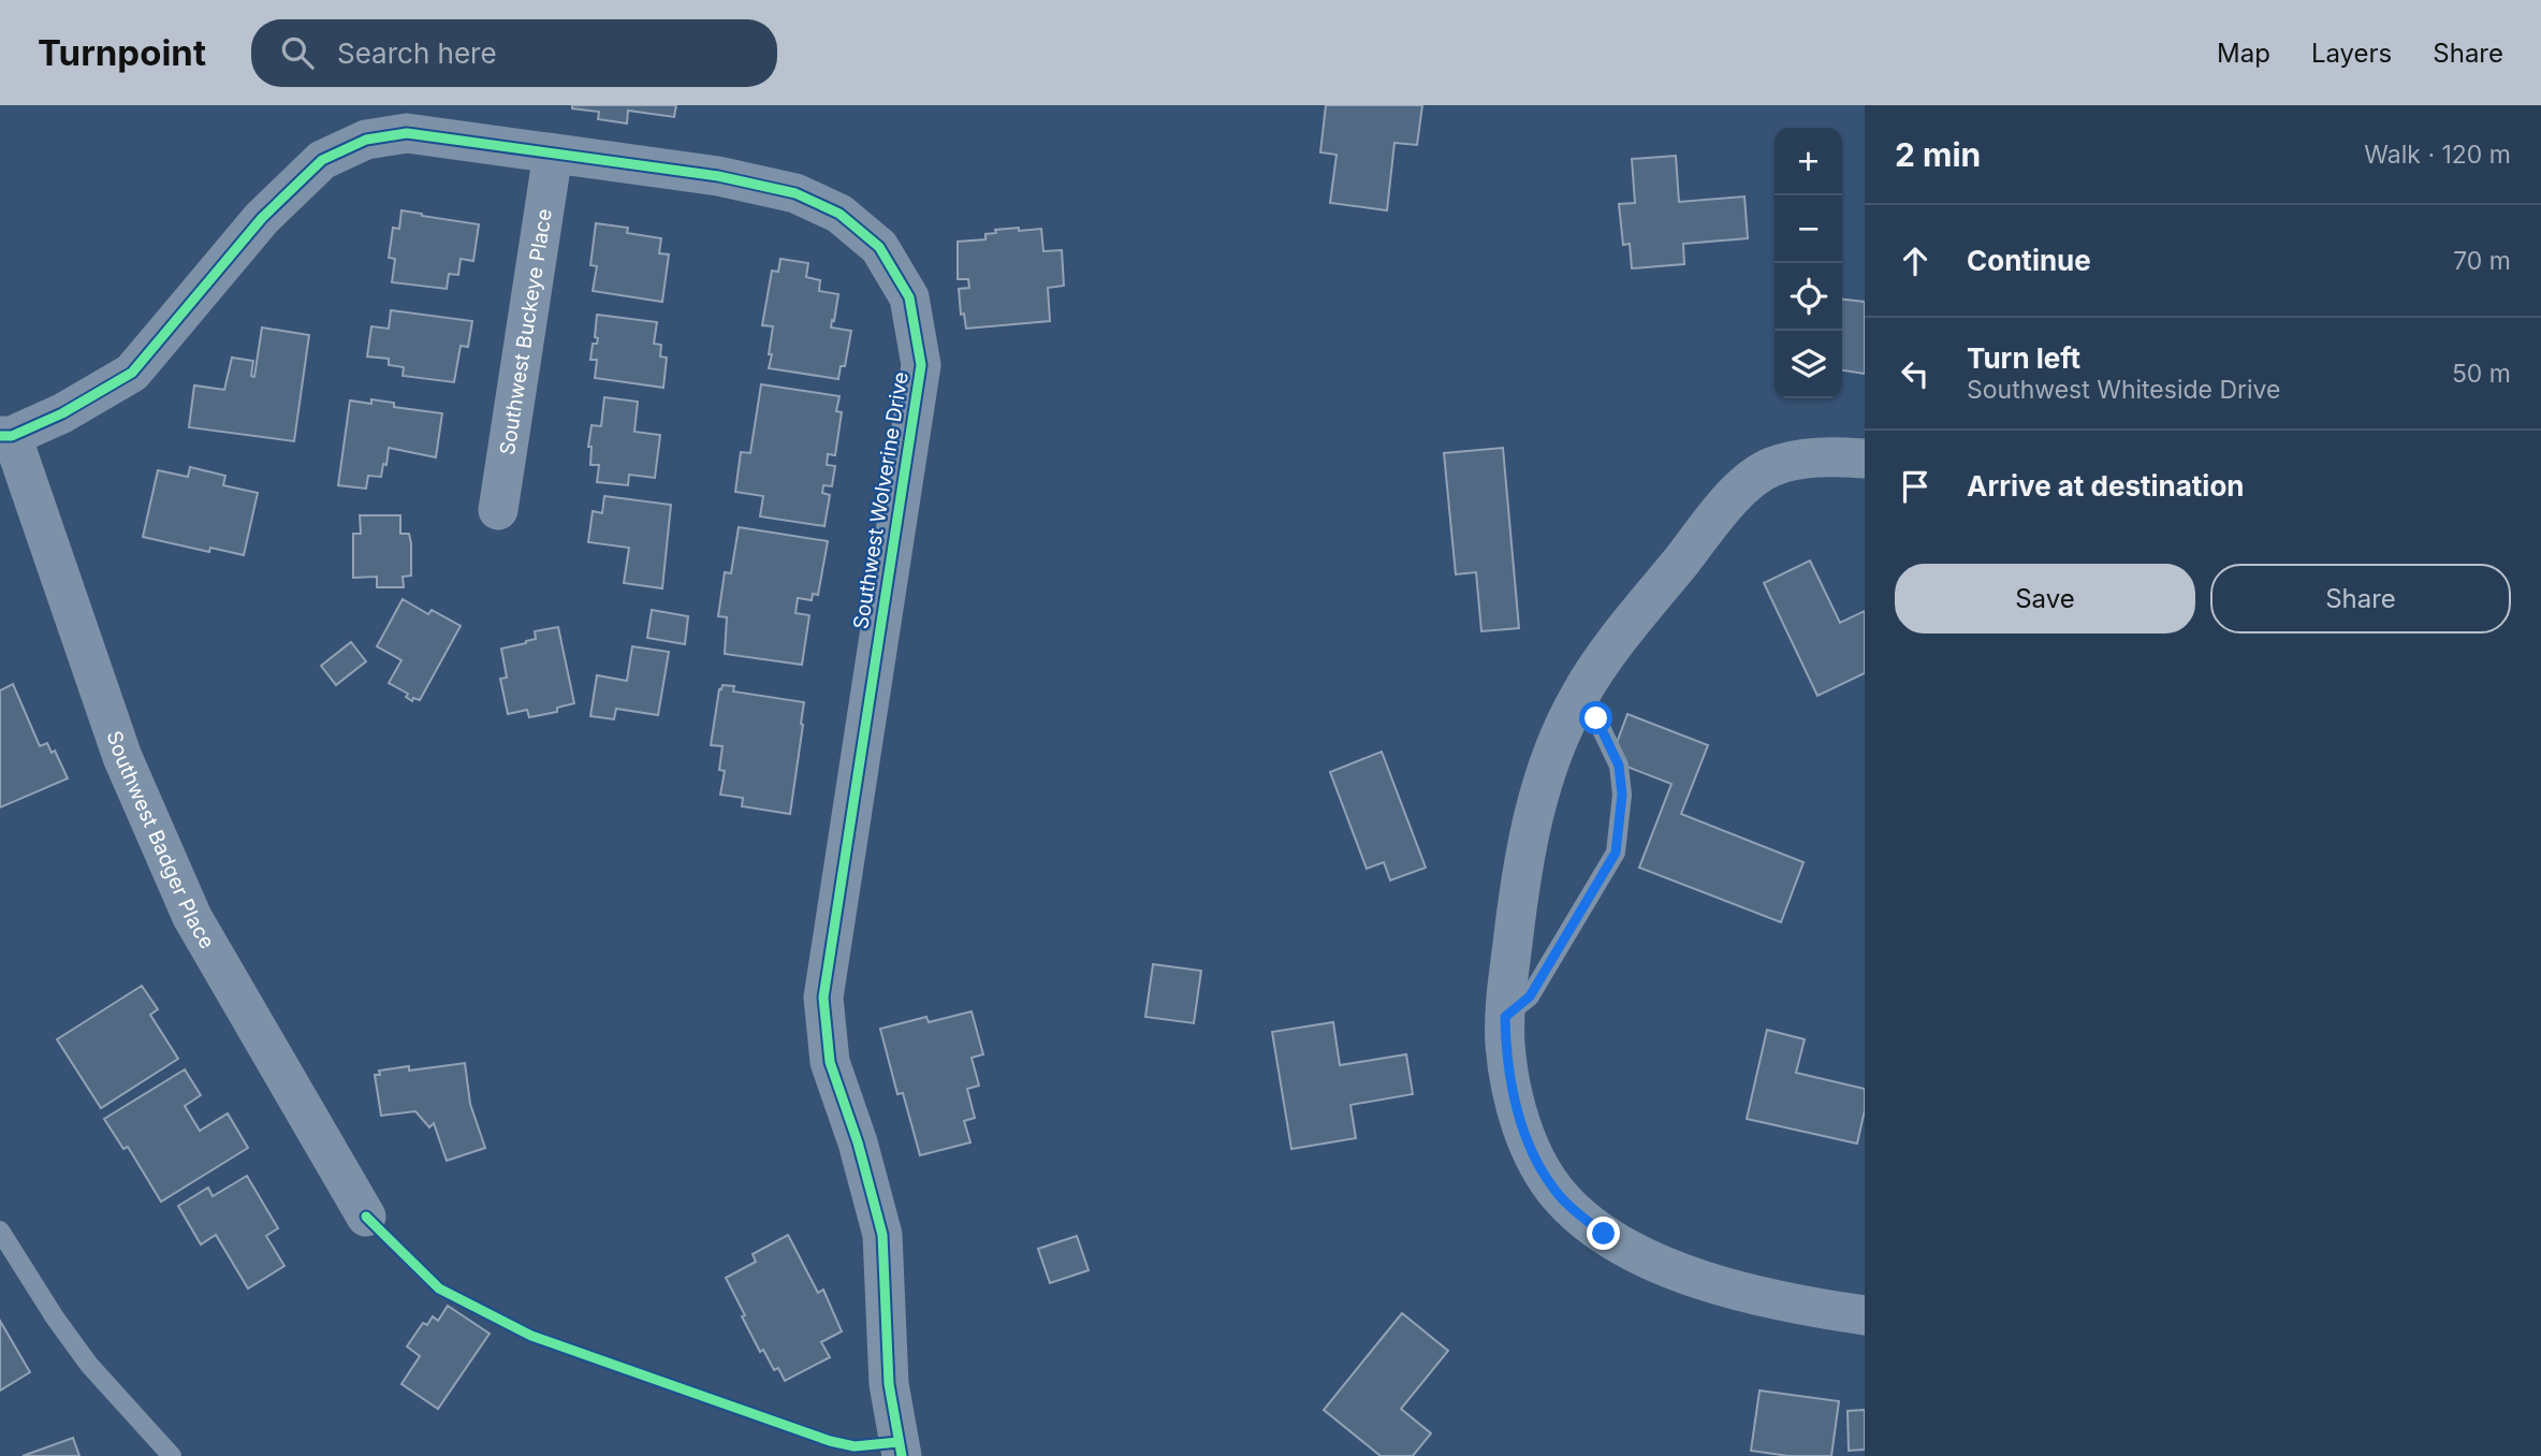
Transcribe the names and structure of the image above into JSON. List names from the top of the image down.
{
  "streets": {
    "street": ["Southwest Buckeye Place", "Southwest Wolverine Drive", "Southwest Badger Place"]
  },
  "crossings": [
    ["Southwest Buckeye Place", "Southwest Wolverine Drive"],
    ["Southwest Wolverine Drive", "Southwest Badger Place"]
  ],
  "page": {
    "header": "Turnpoint",
    "search": "Search here",
    "nav": ["Map", "Layers", "Share"],
    "heading": ["2 min", "Walk · 120 m"],
    "map_buttons": ["+", "−"],
    "list": [
      ["Continue", "70 m"],
      ["Turn left", "Southwest Whiteside Drive", "50 m"],
      "Arrive at destination"
    ],
    "buttons": ["Save", "Share"]
  }
}
